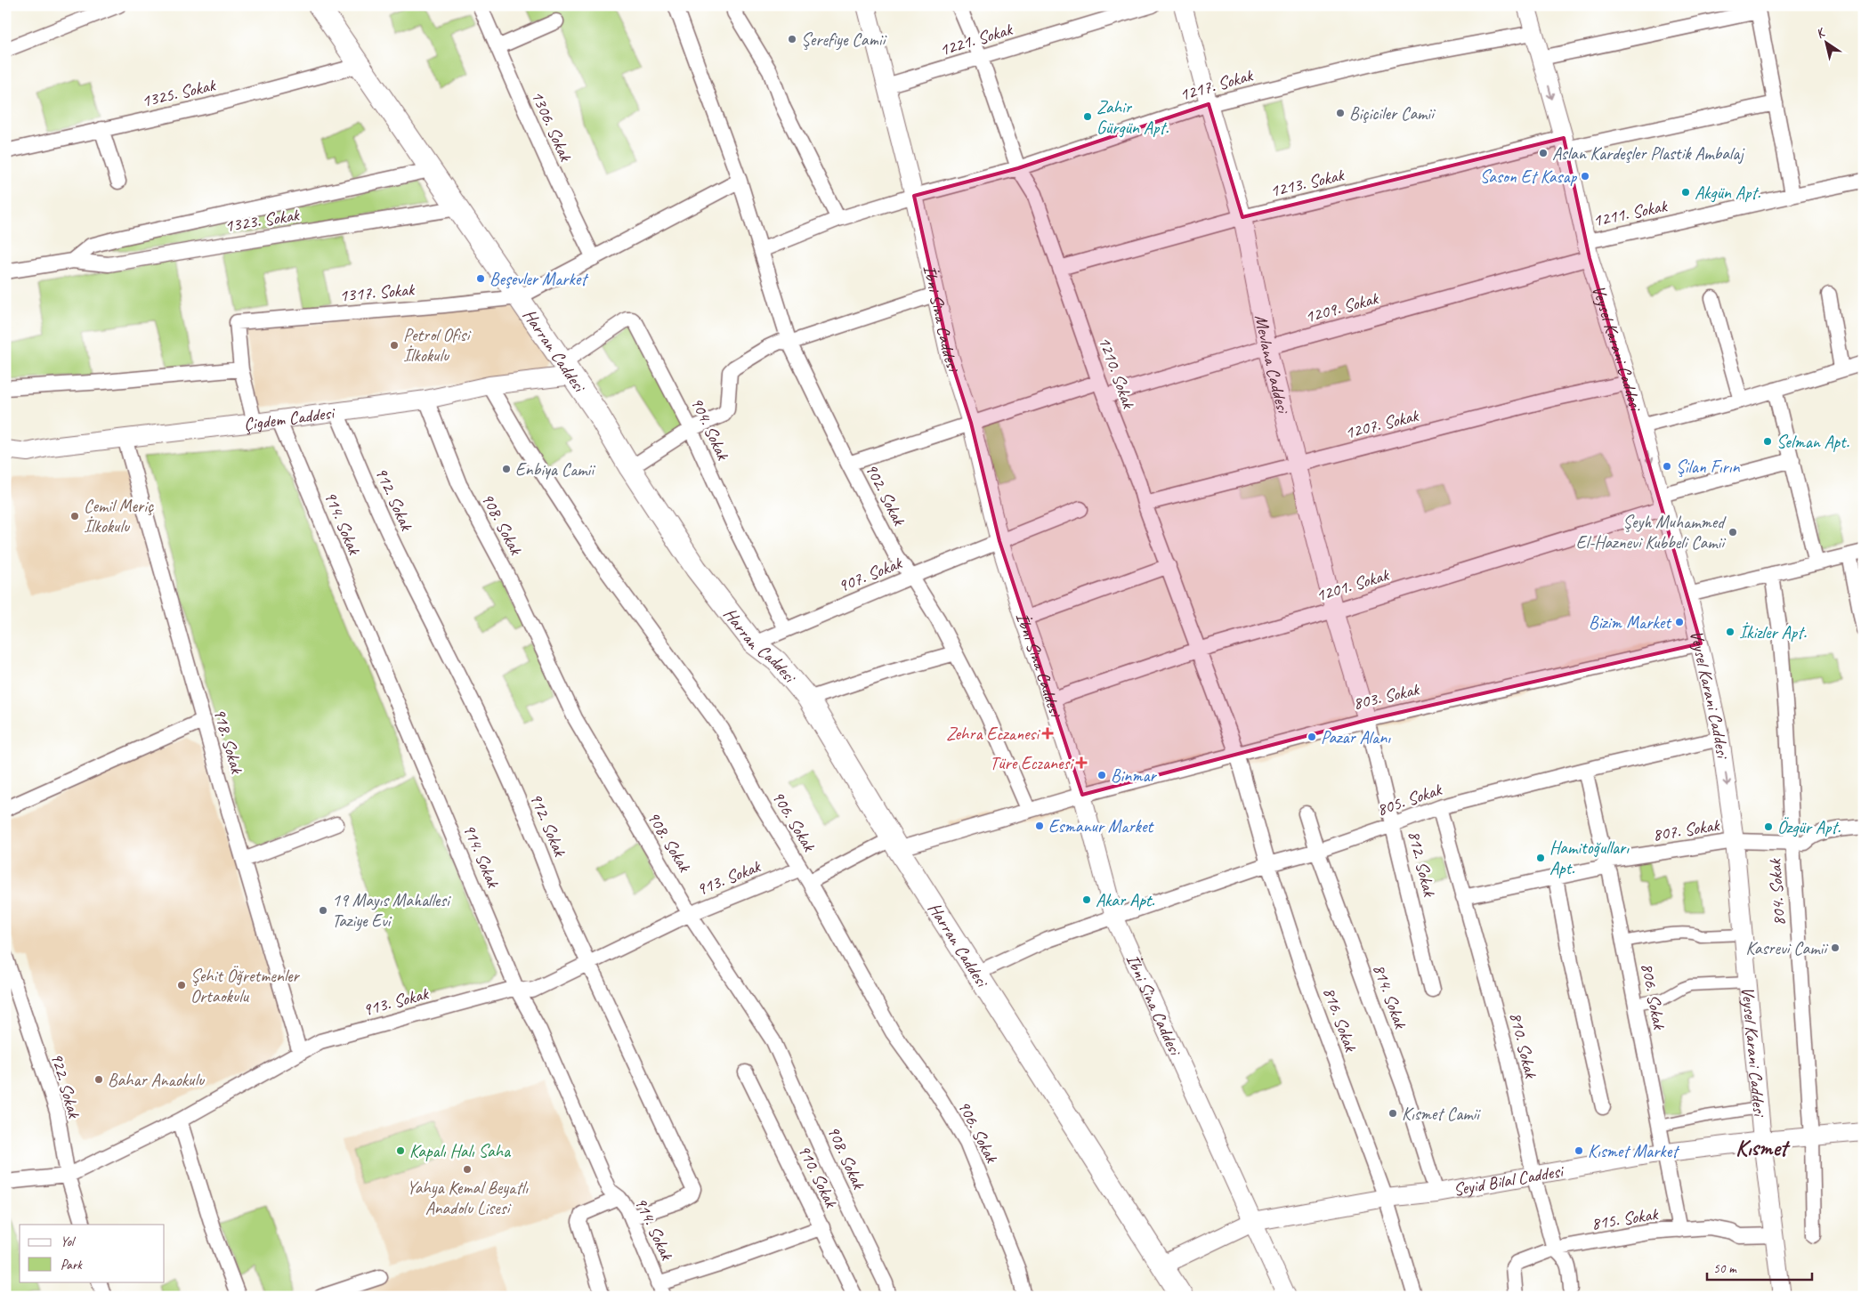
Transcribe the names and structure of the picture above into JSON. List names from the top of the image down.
{
  "streets": {
    "main road": ["Harran Caddesi"],
    "street": [
      "1221. Sokak",
      "1217. Sokak",
      "1325. Sokak",
      "1306. Sokak",
      "1213. Sokak",
      "1211. Sokak",
      "1323. Sokak",
      "1317. Sokak",
      "1209. Sokak",
      "İbni Sina Caddesi",
      "Veysel Karani Caddesi",
      "Mevlana Caddesi",
      "1210. Sokak",
      "Çigdem Caddesi",
      "1207. Sokak",
      "904. Sokak",
      "902. Sokak",
      "912. Sokak",
      "914. Sokak",
      "908. Sokak",
      "907. Sokak",
      "1201. Sokak",
      "803. Sokak",
      "918. Sokak",
      "805. Sokak",
      "906. Sokak",
      "807. Sokak",
      "812. Sokak",
      "913. Sokak",
      "804. Sokak",
      "814. Sokak",
      "806. Sokak",
      "816. Sokak",
      "810. Sokak",
      "922. Sokak",
      "910. Sokak",
      "Seyid Bilal Caddesi",
      "815. Sokak"
    ]
  },
  "crossings": [
    ["1221. Sokak", "İbni Sina Caddesi"],
    ["1221. Sokak", "1210. Sokak"],
    ["1217. Sokak", "İbni Sina Caddesi"],
    ["1217. Sokak", "Veysel Karani Caddesi"],
    ["1217. Sokak", "Mevlana Caddesi"],
    ["1217. Sokak", "1210. Sokak"],
    ["1217. Sokak", "902. Sokak"],
    ["1325. Sokak", "Harran Caddesi"],
    ["1213. Sokak", "Veysel Karani Caddesi"],
    ["1213. Sokak", "Mevlana Caddesi"],
    ["1213. Sokak", "1210. Sokak"],
    ["1211. Sokak", "1209. Sokak"],
    ["1211. Sokak", "Veysel Karani Caddesi"],
    ["1323. Sokak", "Harran Caddesi"],
    ["1317. Sokak", "Harran Caddesi"],
    ["1209. Sokak", "Veysel Karani Caddesi"],
    ["1209. Sokak", "Mevlana Caddesi"],
    ["1209. Sokak", "1210. Sokak"],
    ["İbni Sina Caddesi", "907. Sokak"],
    ["İbni Sina Caddesi", "1201. Sokak"],
    ["İbni Sina Caddesi", "803. Sokak"],
    ["İbni Sina Caddesi", "805. Sokak"],
    ["İbni Sina Caddesi", "Seyid Bilal Caddesi"],
    ["Veysel Karani Caddesi", "1207. Sokak"],
    ["Veysel Karani Caddesi", "1201. Sokak"],
    ["Veysel Karani Caddesi", "803. Sokak"],
    ["Veysel Karani Caddesi", "805. Sokak"],
    ["Veysel Karani Caddesi", "807. Sokak"],
    ["Veysel Karani Caddesi", "Seyid Bilal Caddesi"],
    ["Veysel Karani Caddesi", "815. Sokak"],
    ["Harran Caddesi", "Çigdem Caddesi"],
    ["Harran Caddesi", "904. Sokak"],
    ["Harran Caddesi", "907. Sokak"],
    ["Harran Caddesi", "803. Sokak"],
    ["Harran Caddesi", "805. Sokak"],
    ["Harran Caddesi", "Seyid Bilal Caddesi"],
    ["Mevlana Caddesi", "1207. Sokak"],
    ["Mevlana Caddesi", "1201. Sokak"],
    ["Mevlana Caddesi", "803. Sokak"],
    ["Mevlana Caddesi", "812. Sokak"],
    ["1210. Sokak", "1207. Sokak"],
    ["1210. Sokak", "1201. Sokak"],
    ["1210. Sokak", "803. Sokak"],
    ["1210. Sokak", "816. Sokak"],
    ["Çigdem Caddesi", "904. Sokak"],
    ["Çigdem Caddesi", "912. Sokak"],
    ["Çigdem Caddesi", "914. Sokak"],
    ["Çigdem Caddesi", "908. Sokak"],
    ["Çigdem Caddesi", "918. Sokak"],
    ["Çigdem Caddesi", "906. Sokak"],
    ["904. Sokak", "907. Sokak"],
    ["902. Sokak", "907. Sokak"],
    ["902. Sokak", "803. Sokak"],
    ["912. Sokak", "914. Sokak"],
    ["912. Sokak", "913. Sokak"],
    ["914. Sokak", "913. Sokak"],
    ["908. Sokak", "913. Sokak"],
    ["803. Sokak", "812. Sokak"],
    ["803. Sokak", "816. Sokak"],
    ["918. Sokak", "913. Sokak"],
    ["805. Sokak", "812. Sokak"],
    ["805. Sokak", "814. Sokak"],
    ["805. Sokak", "806. Sokak"],
    ["805. Sokak", "816. Sokak"],
    ["805. Sokak", "810. Sokak"],
    ["906. Sokak", "913. Sokak"],
    ["807. Sokak", "804. Sokak"],
    ["807. Sokak", "806. Sokak"],
    ["807. Sokak", "810. Sokak"],
    ["913. Sokak", "922. Sokak"],
    ["804. Sokak", "Seyid Bilal Caddesi"],
    ["814. Sokak", "Seyid Bilal Caddesi"],
    ["806. Sokak", "Seyid Bilal Caddesi"],
    ["806. Sokak", "815. Sokak"],
    ["816. Sokak", "Seyid Bilal Caddesi"],
    ["810. Sokak", "Seyid Bilal Caddesi"],
    ["810. Sokak", "815. Sokak"]
  ],
  "districts": ["Kısmet"],
  "places": {
    "other": [
      "Şerefiye Camii",
      "Biçiciler Camii",
      "Zahir Gürgün Apt.",
      "Aslan Kardeşler Plastik Ambalaj",
      "Sason Et Kasap",
      "Akgün Apt.",
      "Beşevler Market",
      "Petrol Ofisi İlkokulu",
      "Selman Apt.",
      "Şilan Fırın",
      "Enbiya Camii",
      "Cemil Meriç İlkokulu",
      "Şeyh Muhammed El-Haznevi Kubbeli Camii",
      "Bizim Market",
      "İkizler Apt.",
      "Pazar Alanı",
      "Binmar",
      "Esmanur Market",
      "Özgür Apt.",
      "Hamitoğulları Apt.",
      "Akar Apt.",
      "19 Mayıs Mahallesi Taziye Evi",
      "Kasrevi Camii",
      "Şehit Öğretmenler Ortaokulu",
      "Bahar Anaokulu",
      "Kısmet Camii",
      "Kapalı Halı Saha",
      "Kısmet Market",
      "Yahya Kemal Beyatlı Anadolu Lisesi"
    ],
    "health": ["Zehra Eczanesi", "Türe Eczanesi"]
  },
  "legend": ["Yol", "Park"],
  "scale_bar": "50 m",
  "north": "top left"
}
